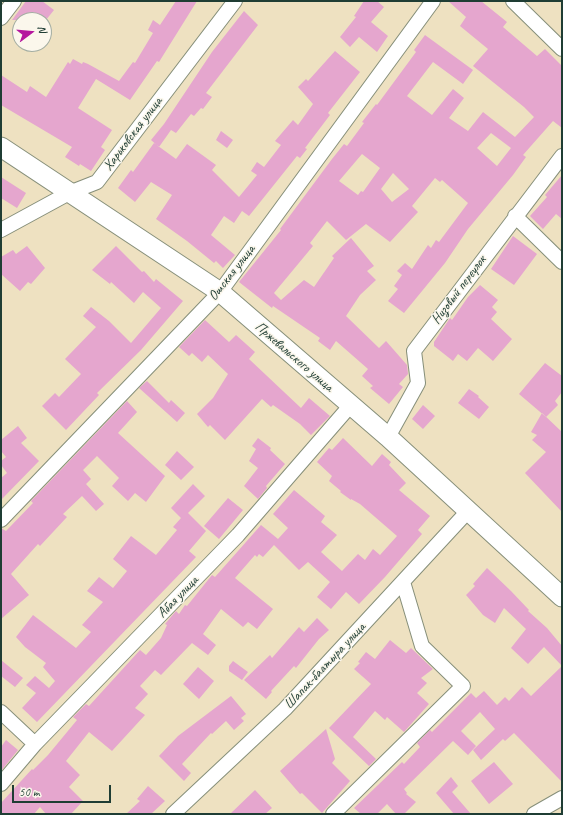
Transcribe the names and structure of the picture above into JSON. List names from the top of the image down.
{
  "streets": {
    "main road": ["Пржевальского улица"],
    "street": [
      "Харьковская улица",
      "Ошская улица",
      "Низовый переулок",
      "Абая улица",
      "Шапак-баатыра улица"
    ]
  },
  "crossings": [
    ["Харьковская улица", "Пржевальского улица"],
    ["Ошская улица", "Пржевальского улица"],
    ["Низовый переулок", "Пржевальского улица"],
    ["Пржевальского улица", "Абая улица"],
    ["Пржевальского улица", "Шапак-баатыра улица"]
  ],
  "scale_bar": "50 m",
  "north": "right"
}
